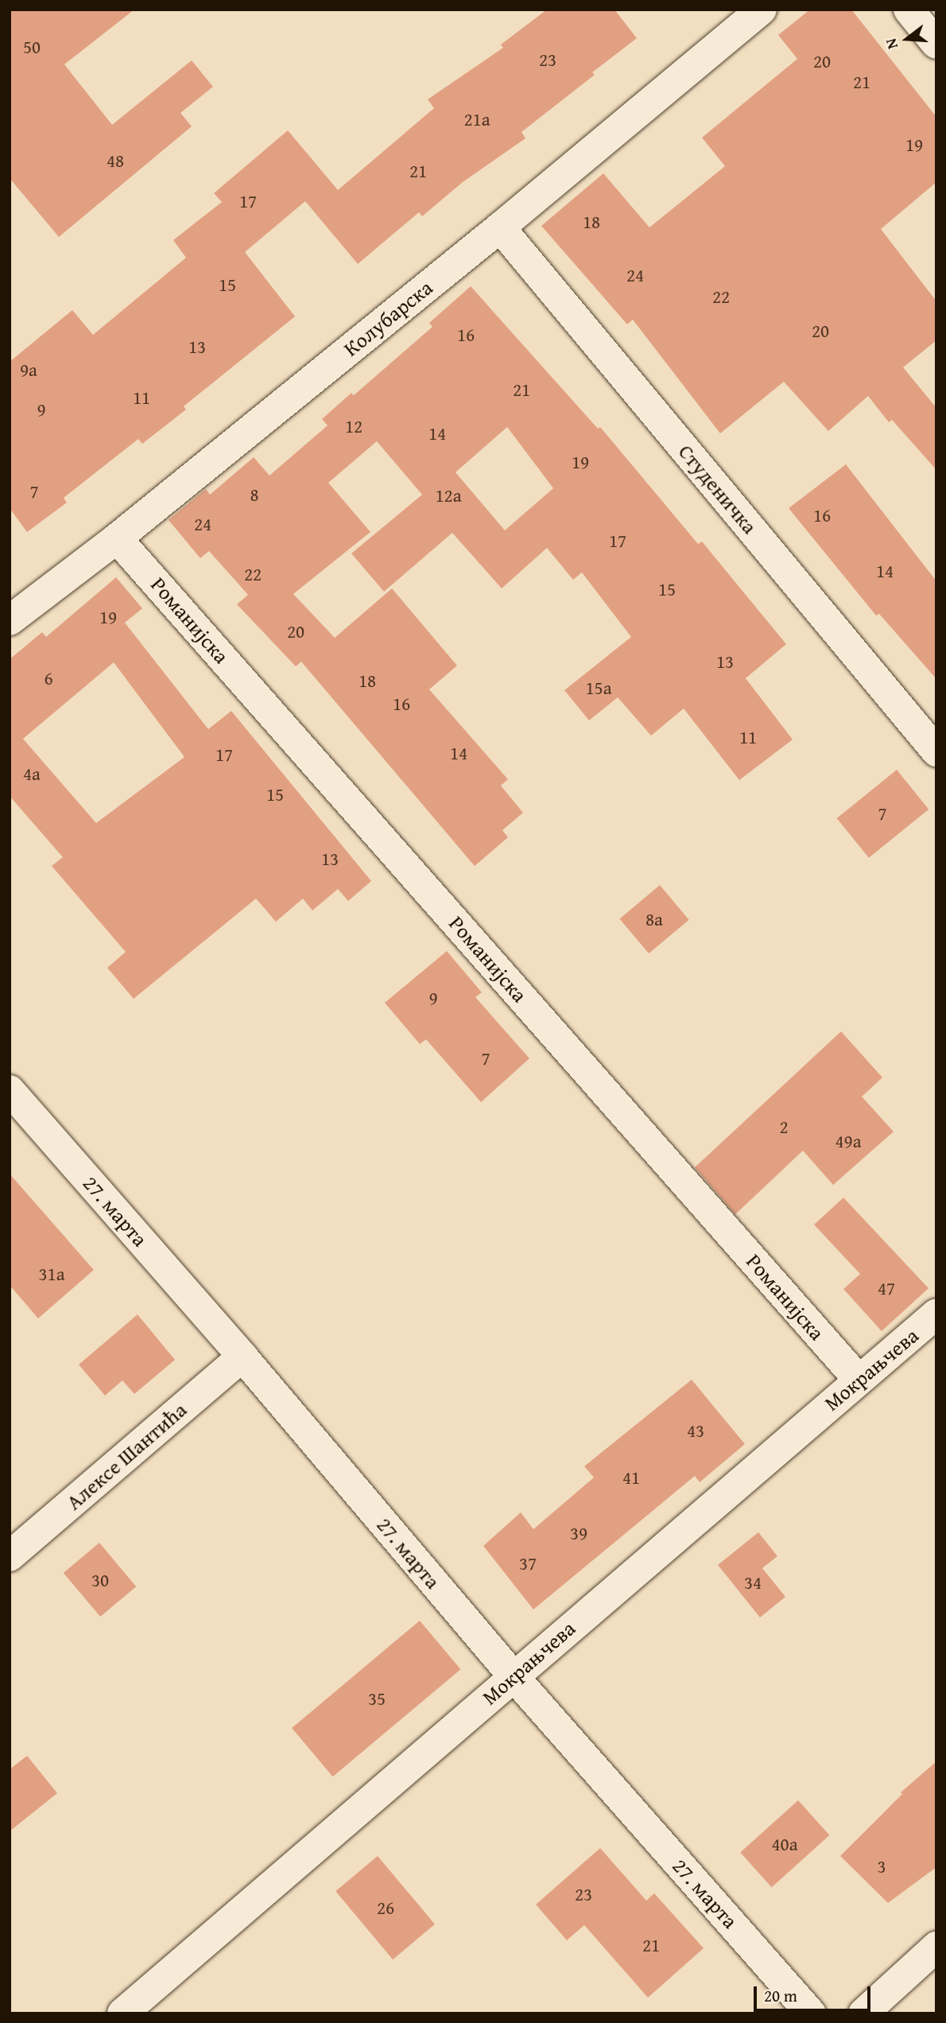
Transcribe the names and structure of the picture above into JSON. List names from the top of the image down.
{
  "streets": {
    "street": [
      "Колубарска",
      "Студеничка",
      "Романијска",
      "27. марта",
      "Мокрањчева",
      "Алексе Шантића"
    ]
  },
  "crossings": [
    ["Колубарска", "Студеничка"],
    ["Колубарска", "Романијска"],
    ["Романијска", "Мокрањчева"],
    ["27. марта", "Мокрањчева"],
    ["27. марта", "Алексе Шантића"]
  ],
  "house_numbers": [
    "50",
    "23",
    "20",
    "21",
    "21a",
    "19",
    "48",
    "21",
    "17",
    "18",
    "24",
    "15",
    "22",
    "20",
    "16",
    "13",
    "9a",
    "21",
    "11",
    "9",
    "12",
    "14",
    "19",
    "7",
    "8",
    "12a",
    "16",
    "24",
    "17",
    "14",
    "22",
    "15",
    "19",
    "20",
    "13",
    "6",
    "18",
    "15a",
    "16",
    "11",
    "14",
    "17",
    "4a",
    "15",
    "7",
    "13",
    "8a",
    "9",
    "7",
    "2",
    "49a",
    "31a",
    "47",
    "43",
    "41",
    "39",
    "37",
    "30",
    "34",
    "35",
    "40a",
    "3",
    "23",
    "26",
    "21"
  ],
  "scale_bar": "20 m",
  "north": "left"
}
